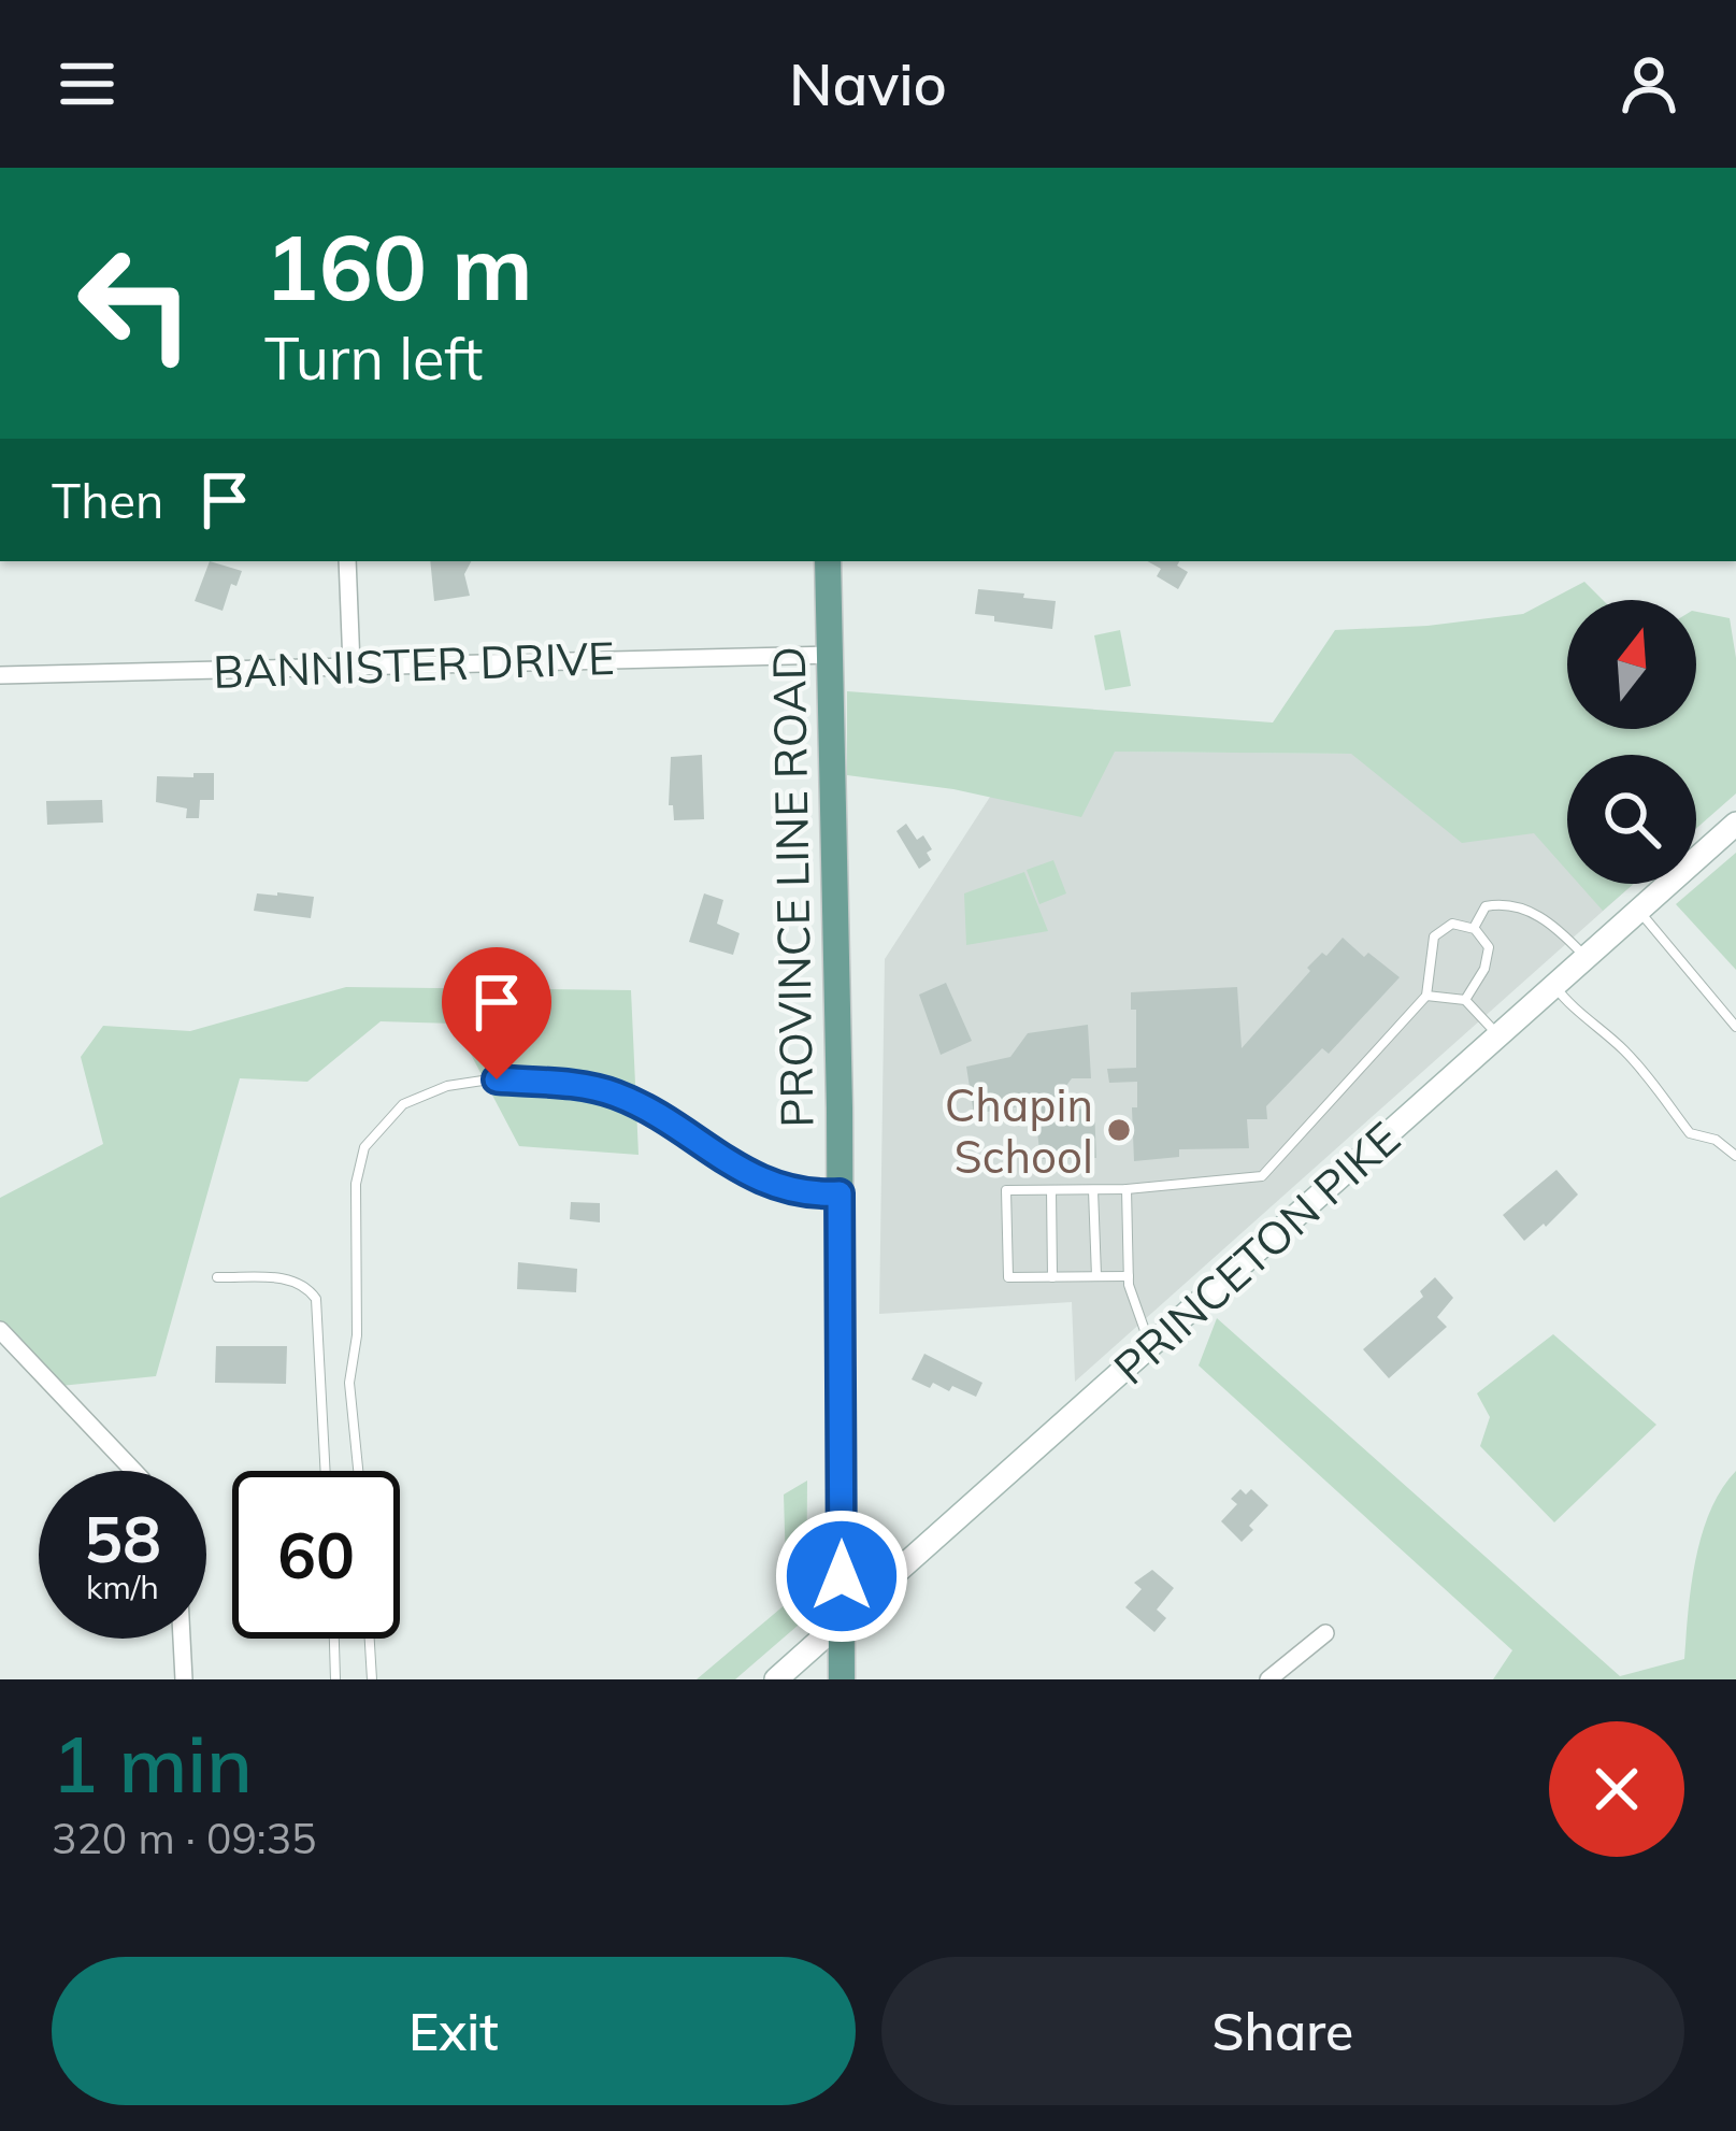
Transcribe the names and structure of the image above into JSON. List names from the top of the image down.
{
  "streets": {
    "main road": ["PROVINCE LINE ROAD", "PRINCETON PIKE"],
    "street": ["BANNISTER DRIVE"]
  },
  "crossings": [
    ["BANNISTER DRIVE", "PROVINCE LINE ROAD"],
    ["PROVINCE LINE ROAD", "PRINCETON PIKE"]
  ],
  "places": ["Chapin School"],
  "north": "top",
  "page": {
    "header": "Navio",
    "turn": ["160 m", "Turn left"],
    "then": "Then",
    "speed": "58 km/h",
    "limit": "60",
    "heading": ["1 min", "320 m · 09:35"],
    "buttons": ["Exit", "Share"]
  }
}
